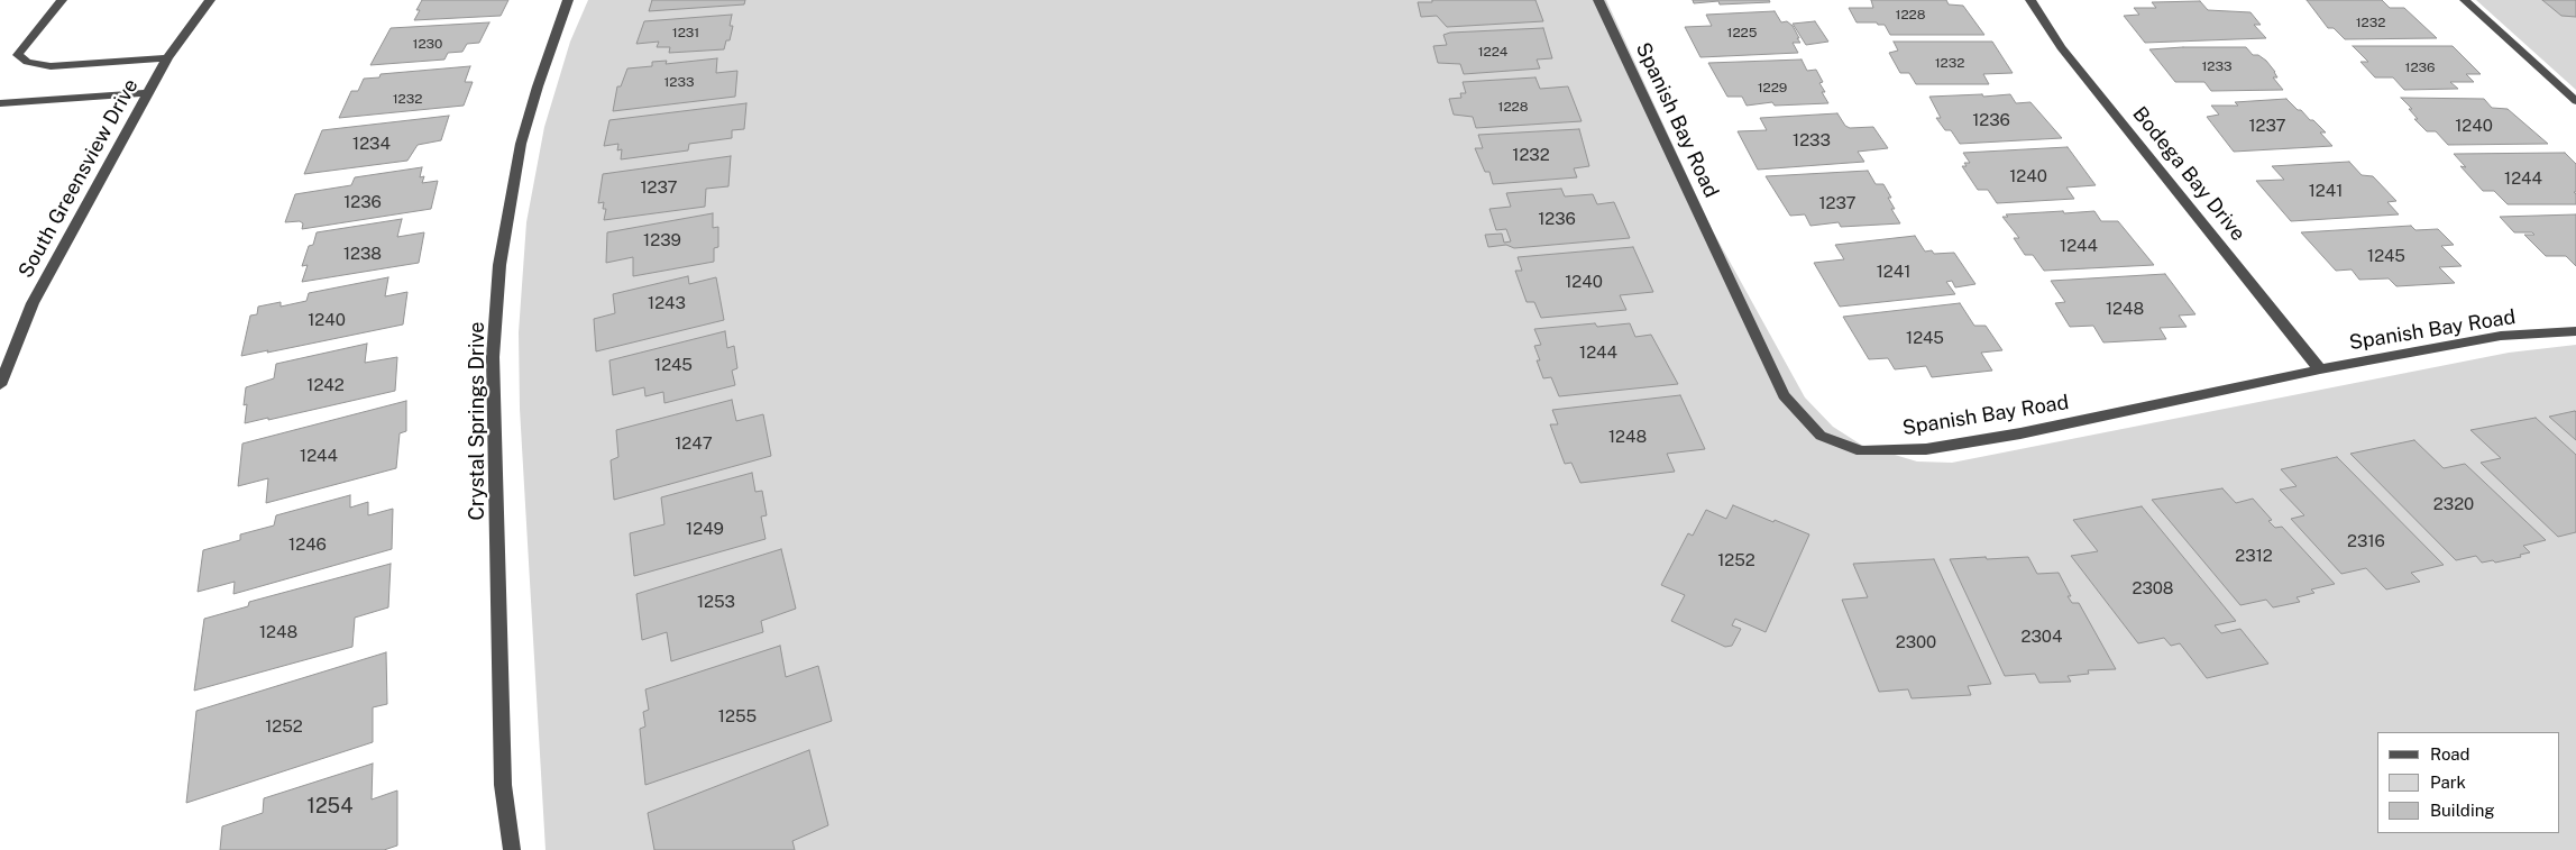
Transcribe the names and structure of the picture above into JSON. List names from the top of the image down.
{
  "streets": {
    "street": [
      "Spanish Bay Road",
      "Bodega Bay Drive",
      "South Greensview Drive",
      "Crystal Springs Drive"
    ]
  },
  "crossings": [
    ["Spanish Bay Road", "Bodega Bay Drive"]
  ],
  "house_numbers": [
    "1228",
    "1232",
    "1231",
    "1225",
    "1230",
    "1224",
    "1232",
    "1233",
    "1236",
    "1233",
    "1229",
    "1232",
    "1228",
    "1236",
    "1237",
    "1240",
    "1233",
    "1234",
    "1232",
    "1240",
    "1244",
    "1237",
    "1241",
    "1236",
    "1237",
    "1236",
    "1239",
    "1244",
    "1238",
    "1245",
    "1241",
    "1240",
    "1243",
    "1248",
    "1240",
    "1245",
    "1244",
    "1245",
    "1242",
    "1248",
    "1247",
    "1244",
    "2320",
    "1249",
    "2316",
    "1246",
    "2312",
    "1252",
    "2308",
    "1253",
    "1248",
    "2304",
    "2300",
    "1255",
    "1252",
    "1254"
  ],
  "legend": ["Road", "Park", "Building"]
}
